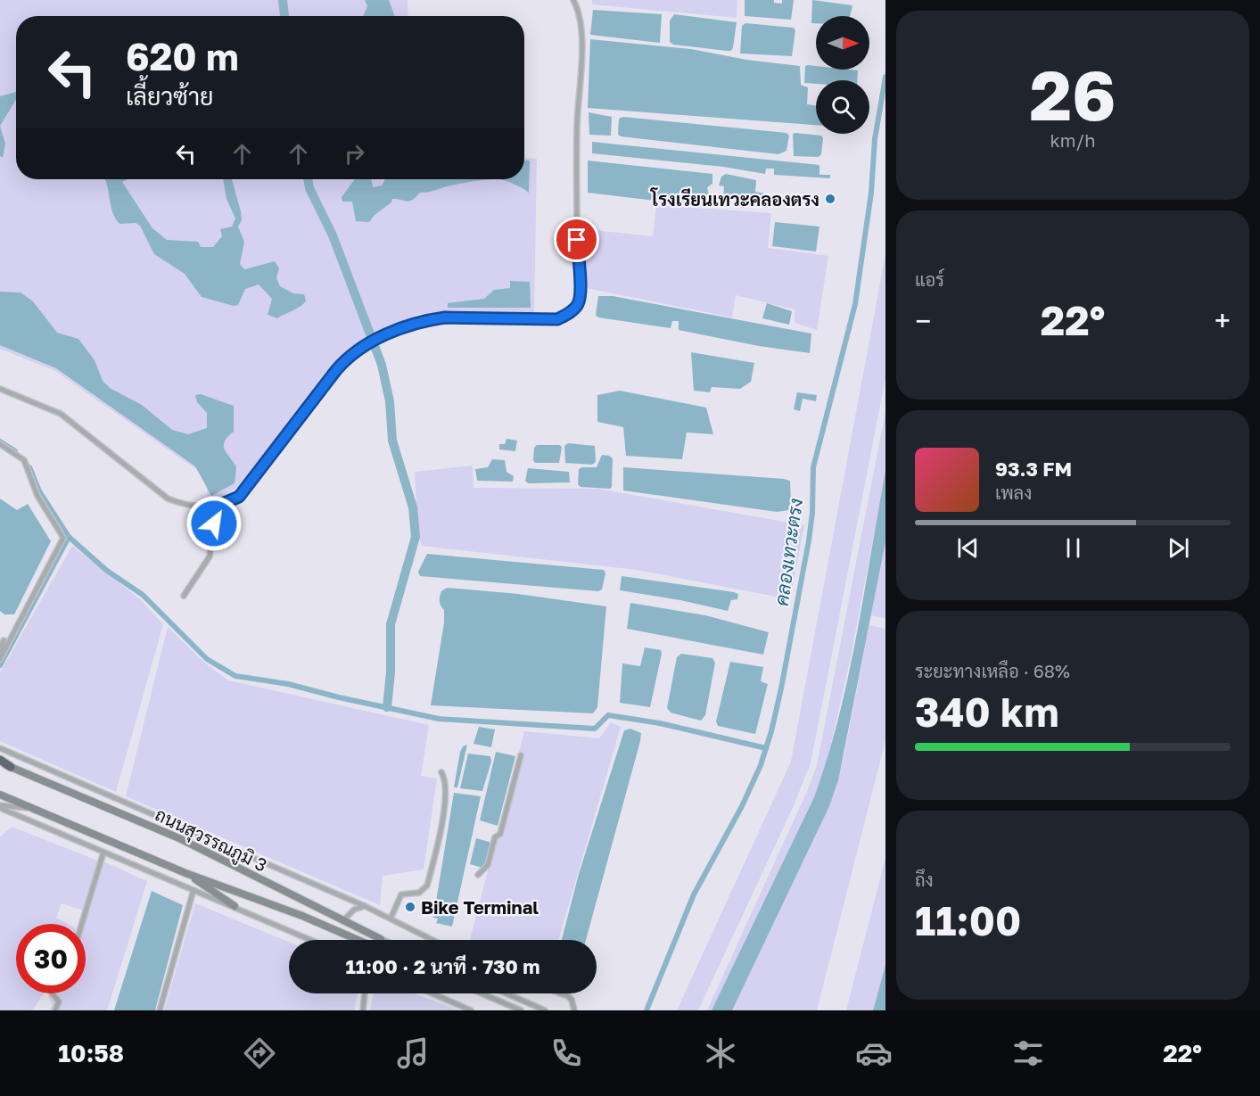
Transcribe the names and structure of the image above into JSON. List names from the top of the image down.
{
  "streets": {
    "main road": ["ถนนสุวรรณภูมิ 3"]
  },
  "water": ["คลองเทวะตรง"],
  "places": ["โรงเรียนเทวะคลองตรง", "Bike Terminal"],
  "north": "right",
  "page": {
    "tile": [
      ["26", "km/h"],
      "แอร์",
      ["ระยะทางเหลือ · 68%", "340 km"],
      ["ถึง", "11:00"]
    ],
    "turn": ["620 m", "เลี้ยวซ้าย"],
    "heat": ["−", "22°", "+"],
    "song": ["93.3 FM", "เพลง"],
    "limit": "30",
    "trip": "11:00 · 2 นาที · 730 m",
    "tabs": ["10:58", "22°"]
  }
}
